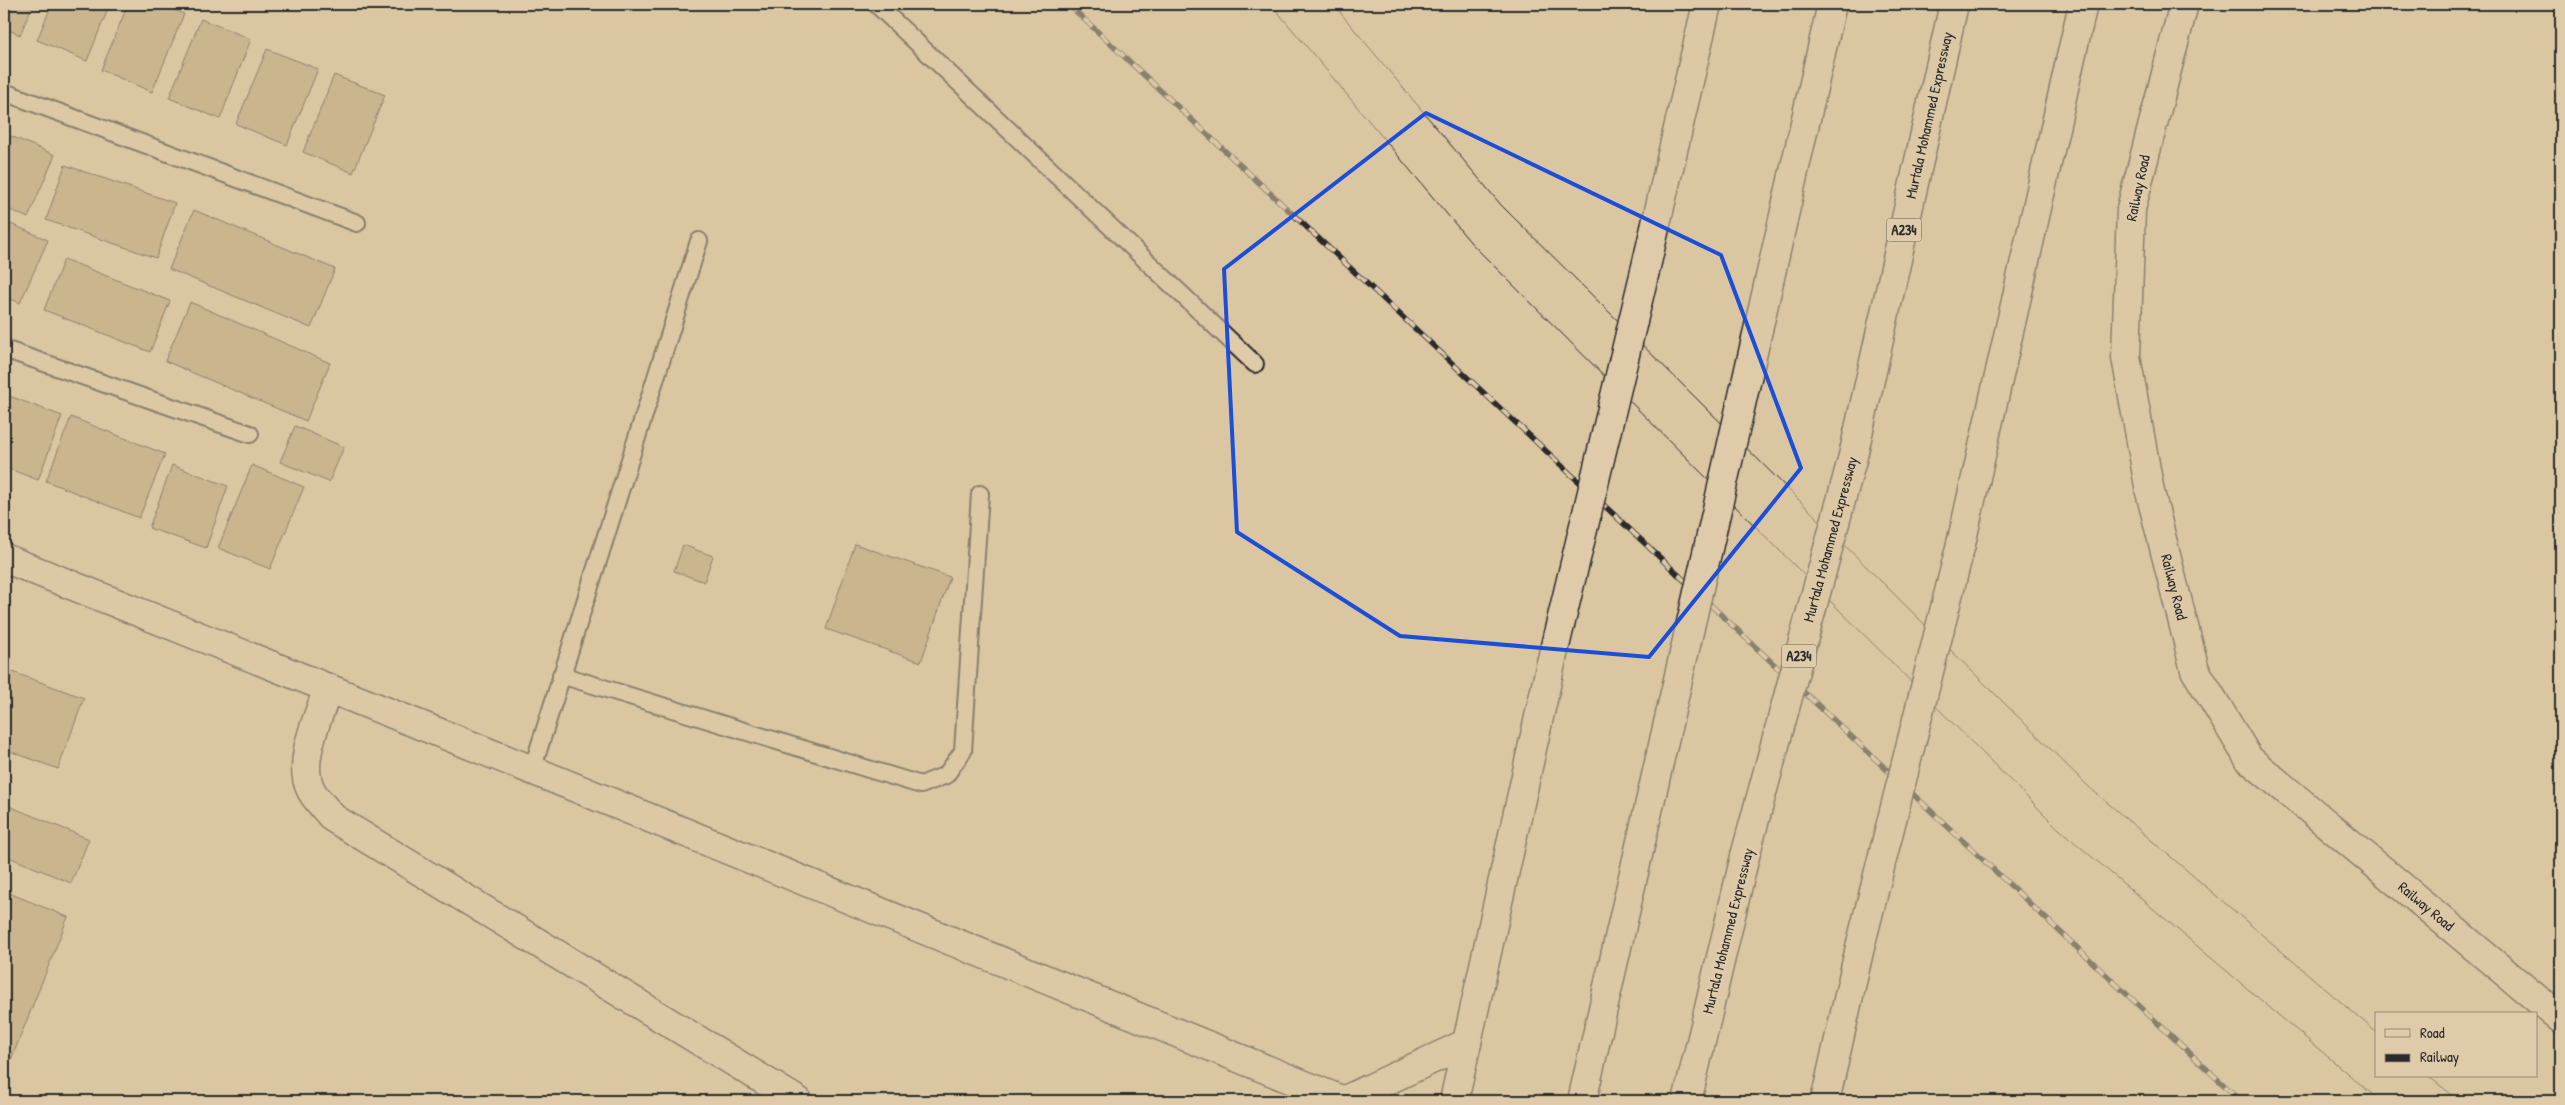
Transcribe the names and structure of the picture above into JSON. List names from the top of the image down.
{
  "streets": {
    "main road": ["Murtala Mohammed Expressway", "Railway Road", "A234"]
  },
  "legend": ["Road", "Railway"]
}
